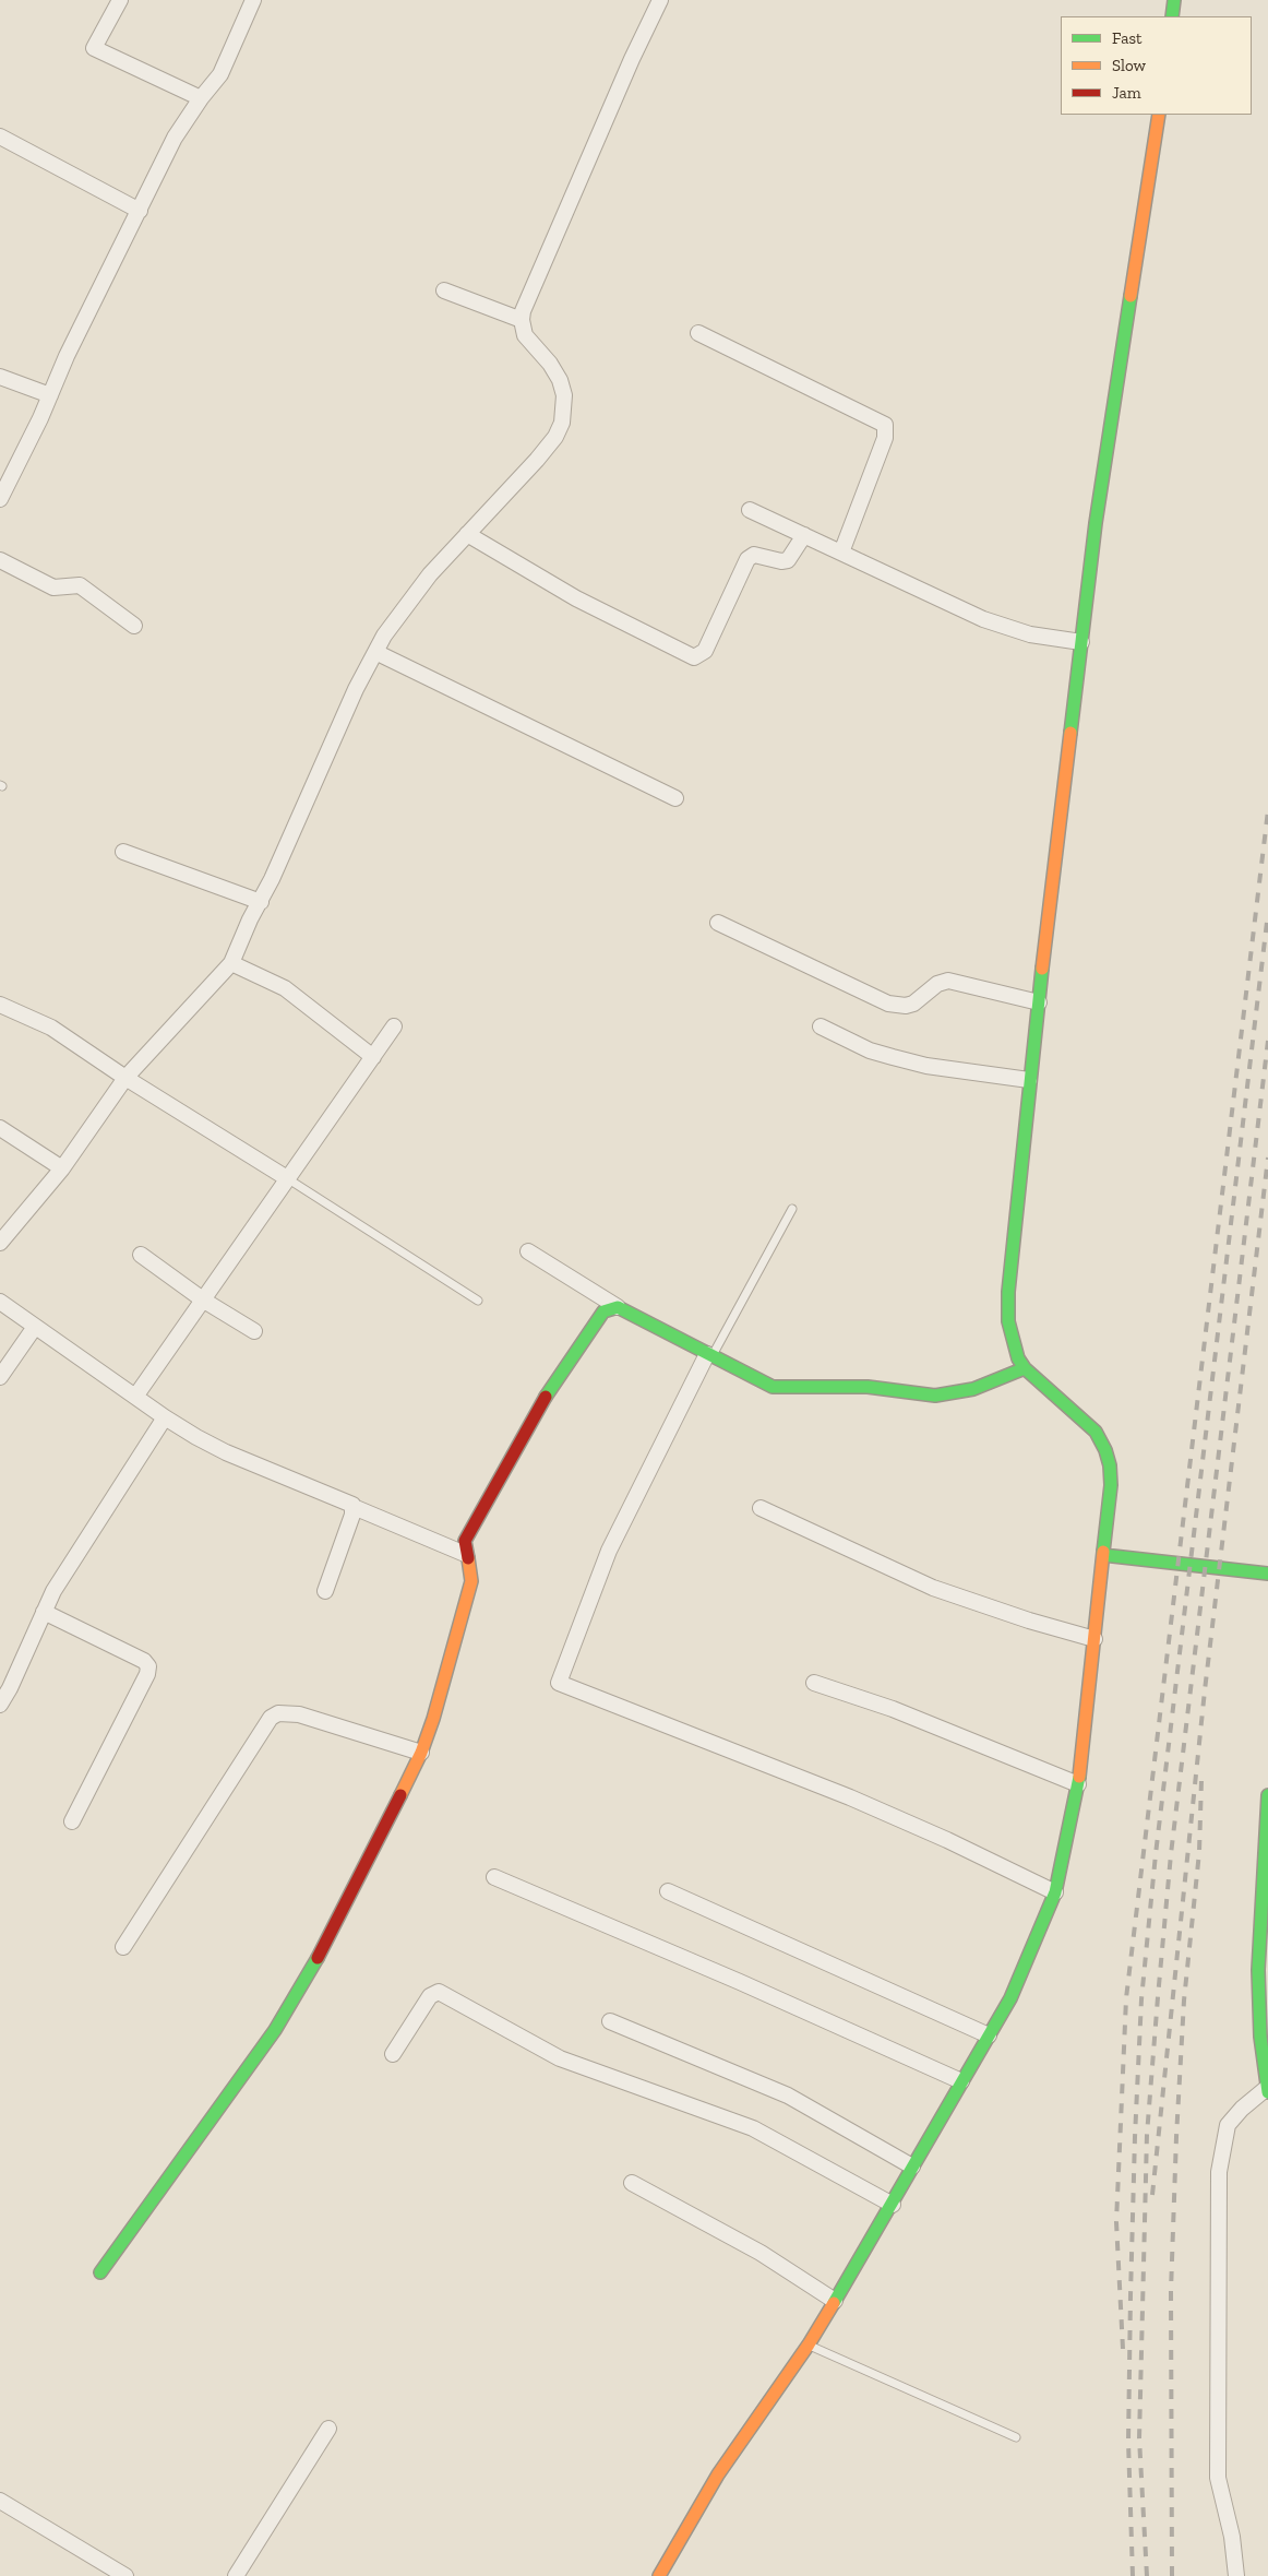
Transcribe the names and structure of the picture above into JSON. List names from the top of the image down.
{
  "legend": ["Fast", "Slow", "Jam"]
}
